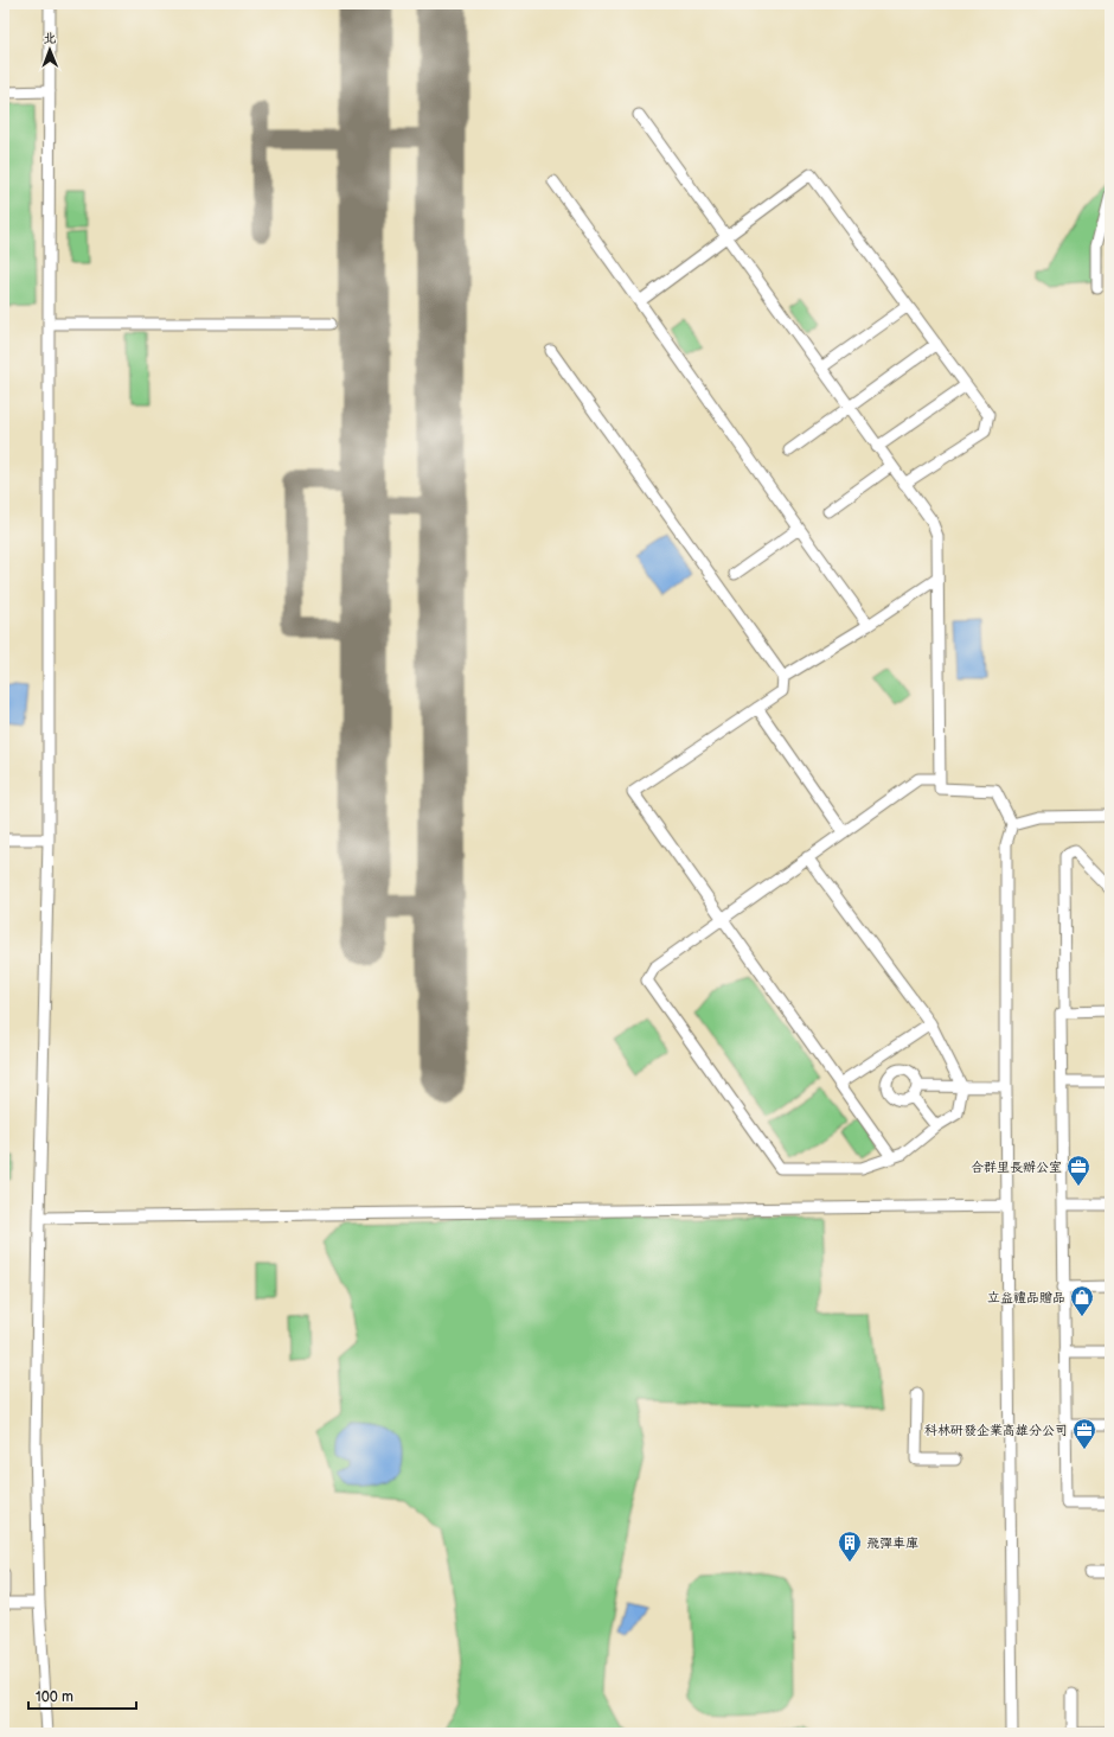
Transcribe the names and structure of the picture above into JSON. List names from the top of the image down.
{
  "places": {
    "office": ["合群里長辦公室", "科林研發企業高雄分公司"],
    "shop": ["立益禮品贈品"],
    "building": ["飛彈車庫"]
  },
  "scale_bar": "100 m",
  "north": "top"
}
